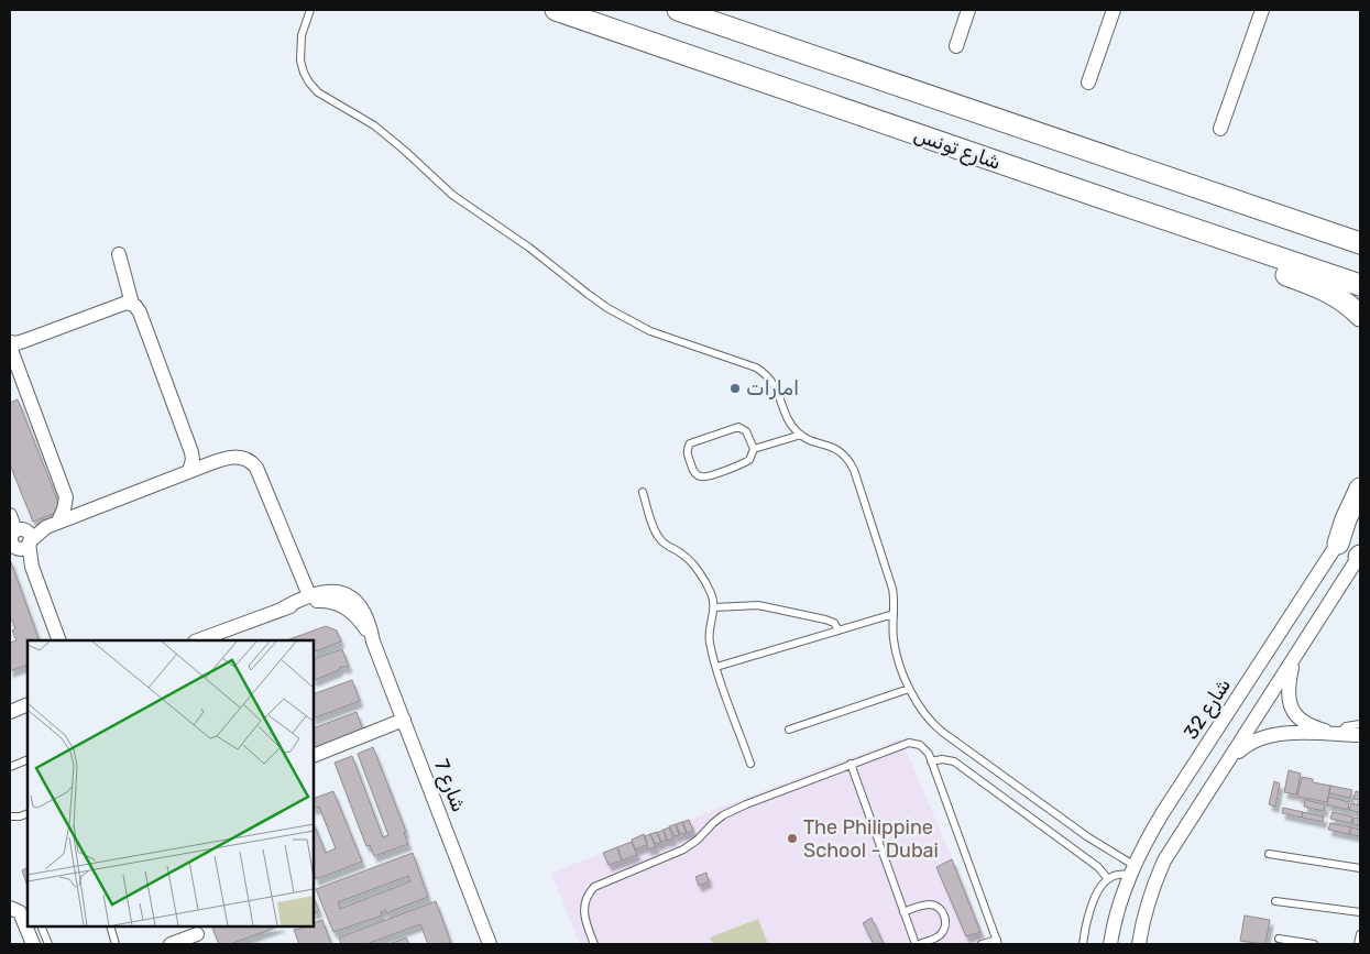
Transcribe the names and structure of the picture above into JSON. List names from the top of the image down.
{
  "streets": {
    "main road": ["شارع تونس"],
    "street": ["شارع 32", "شارع 7"]
  },
  "places": ["امارات", "The Philippine School - Dubai"]
}
